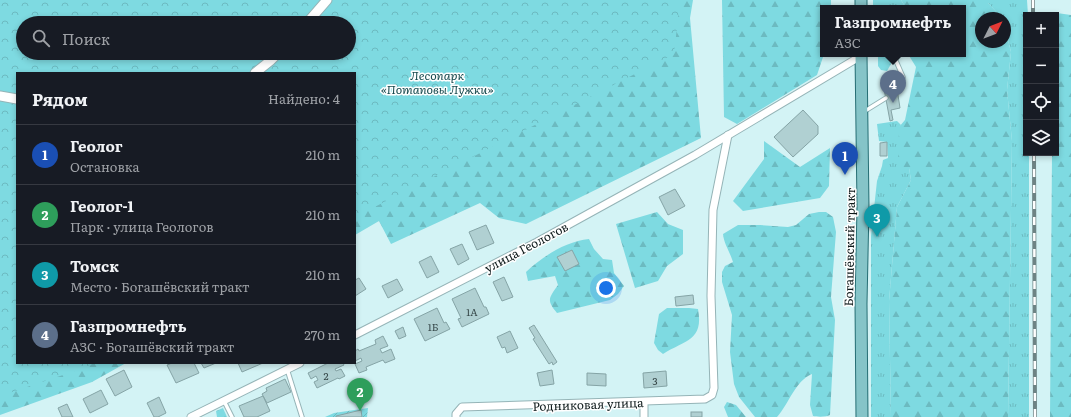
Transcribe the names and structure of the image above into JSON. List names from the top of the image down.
{
  "streets": {
    "main road": ["Богашёвский тракт"],
    "street": ["улица Геологов", "Родниковая улица"]
  },
  "crossings": [
    ["улица Геологов", "Родниковая улица"]
  ],
  "parks": ["Лесопарк «Потаповы Лужки»"],
  "house_numbers": [
    "1А",
    "1Б",
    "2",
    "3"
  ],
  "north": "top right",
  "page": {
    "popup": ["Газпромнефть", "АЗС"],
    "map_buttons": ["+", "−"],
    "search": "Поиск",
    "pins": [
      "4",
      "1",
      "3",
      "2"
    ],
    "heading": ["Рядом", "Найдено: 4"],
    "list": [
      {
        "mark": "1",
        "name": "Геолог",
        "note": "Остановка",
        "value": "210 m"
      },
      {
        "mark": "2",
        "name": "Геолог-1",
        "note": "Парк · улица Геологов",
        "value": "210 m"
      },
      {
        "mark": "3",
        "name": "Томск",
        "note": "Место · Богашёвский тракт",
        "value": "210 m"
      },
      {
        "mark": "4",
        "name": "Газпромнефть",
        "note": "АЗС · Богашёвский тракт",
        "value": "270 m"
      }
    ]
  }
}
